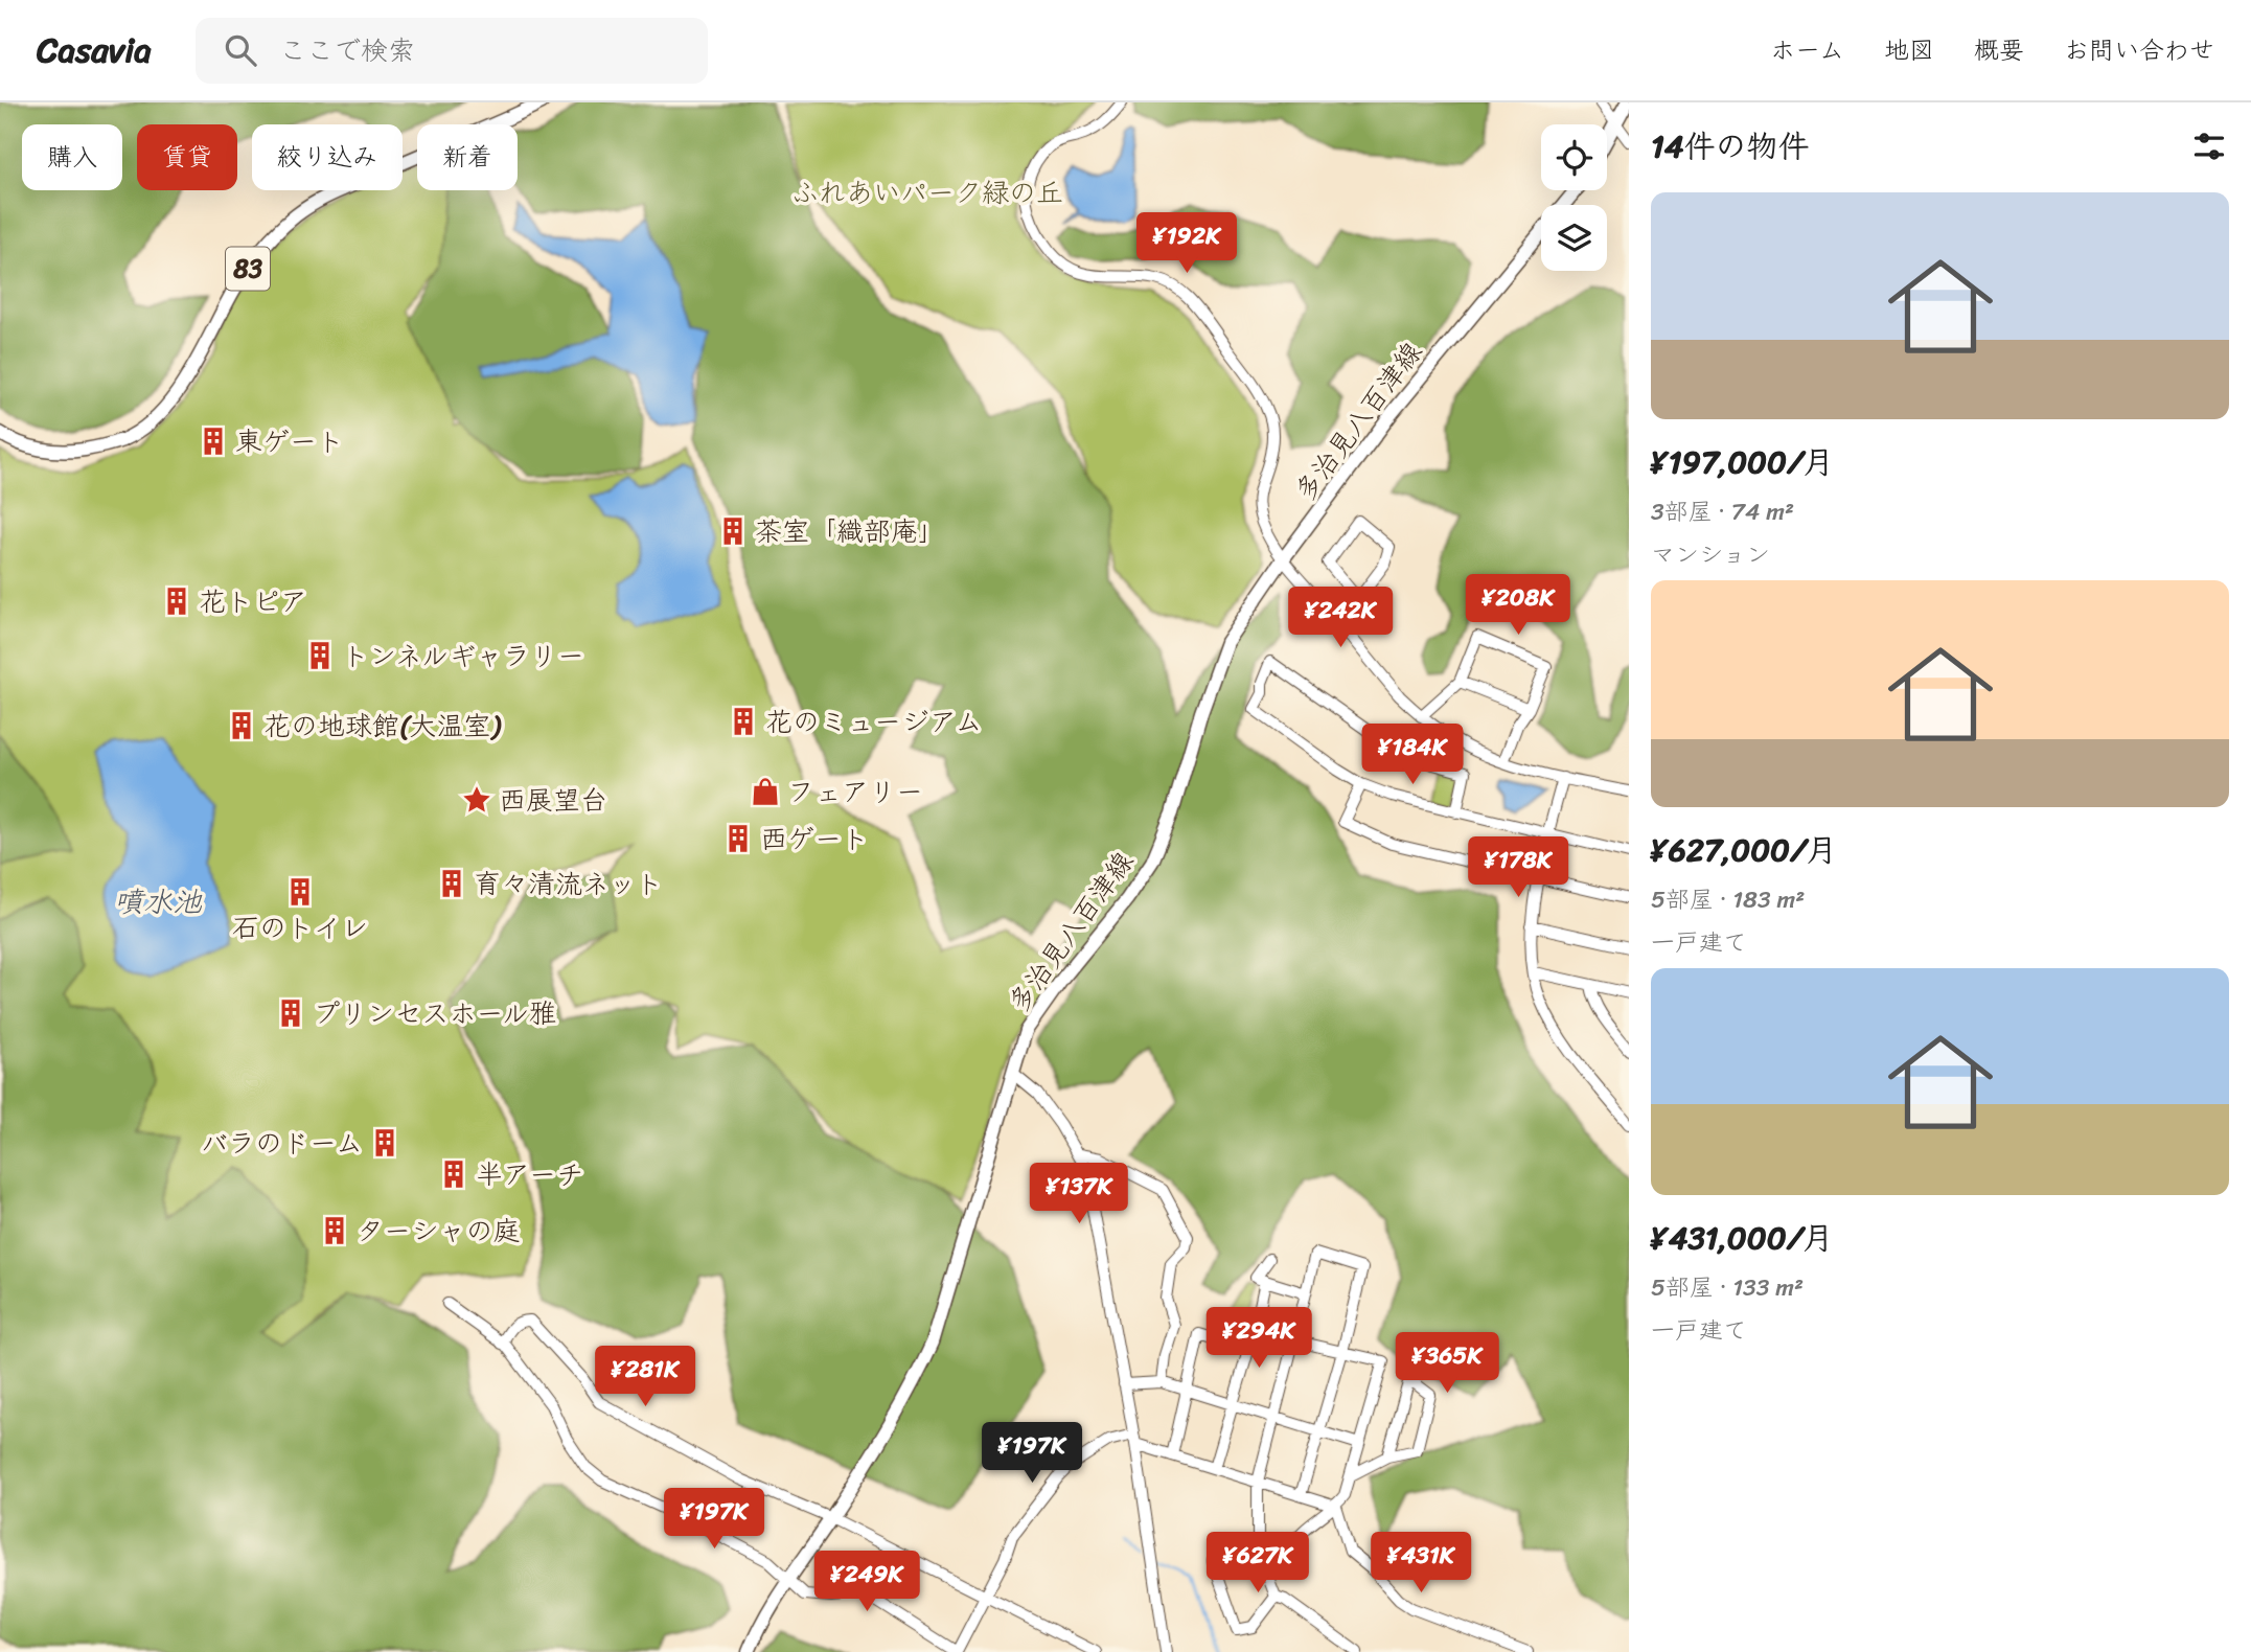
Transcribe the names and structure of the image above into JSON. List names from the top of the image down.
{
  "streets": {
    "main road": ["83", "多治見八百津線"]
  },
  "water": ["噴水池"],
  "parks": ["ふれあいパーク緑の丘"],
  "places": {
    "building": [
      "東ゲート",
      "茶室「織部庵」",
      "花トピア",
      "トンネルギャラリー",
      "花のミュージアム",
      "花の地球館(大温室)",
      "西ゲート",
      "育々清流ネット",
      "石のトイレ",
      "プリンセスホール雅",
      "バラのドーム",
      "半アーチ",
      "ターシャの庭"
    ],
    "shop": ["フェアリー"],
    "place": ["西展望台"]
  },
  "page": {
    "header": "Casavia",
    "search": "ここで検索",
    "nav": [
      "ホーム",
      "地図",
      "概要",
      "お問い合わせ"
    ],
    "heading": "14件の物件",
    "chip": [
      "購入",
      "賃貸",
      "絞り込み",
      "新着"
    ],
    "list": [
      {
        "name": "¥197,000/月",
        "note": "3部屋 · 74 m² · マンション"
      },
      {
        "name": "¥627,000/月",
        "note": "5部屋 · 183 m² · 一戸建て"
      },
      {
        "name": "¥431,000/月",
        "note": "5部屋 · 133 m² · 一戸建て"
      }
    ],
    "price": [
      "¥192K",
      "¥208K",
      "¥242K",
      "¥184K",
      "¥178K",
      "¥137K",
      "¥294K",
      "¥365K",
      "¥281K",
      "¥197K",
      "¥197K",
      "¥627K",
      "¥431K",
      "¥249K"
    ]
  }
}
